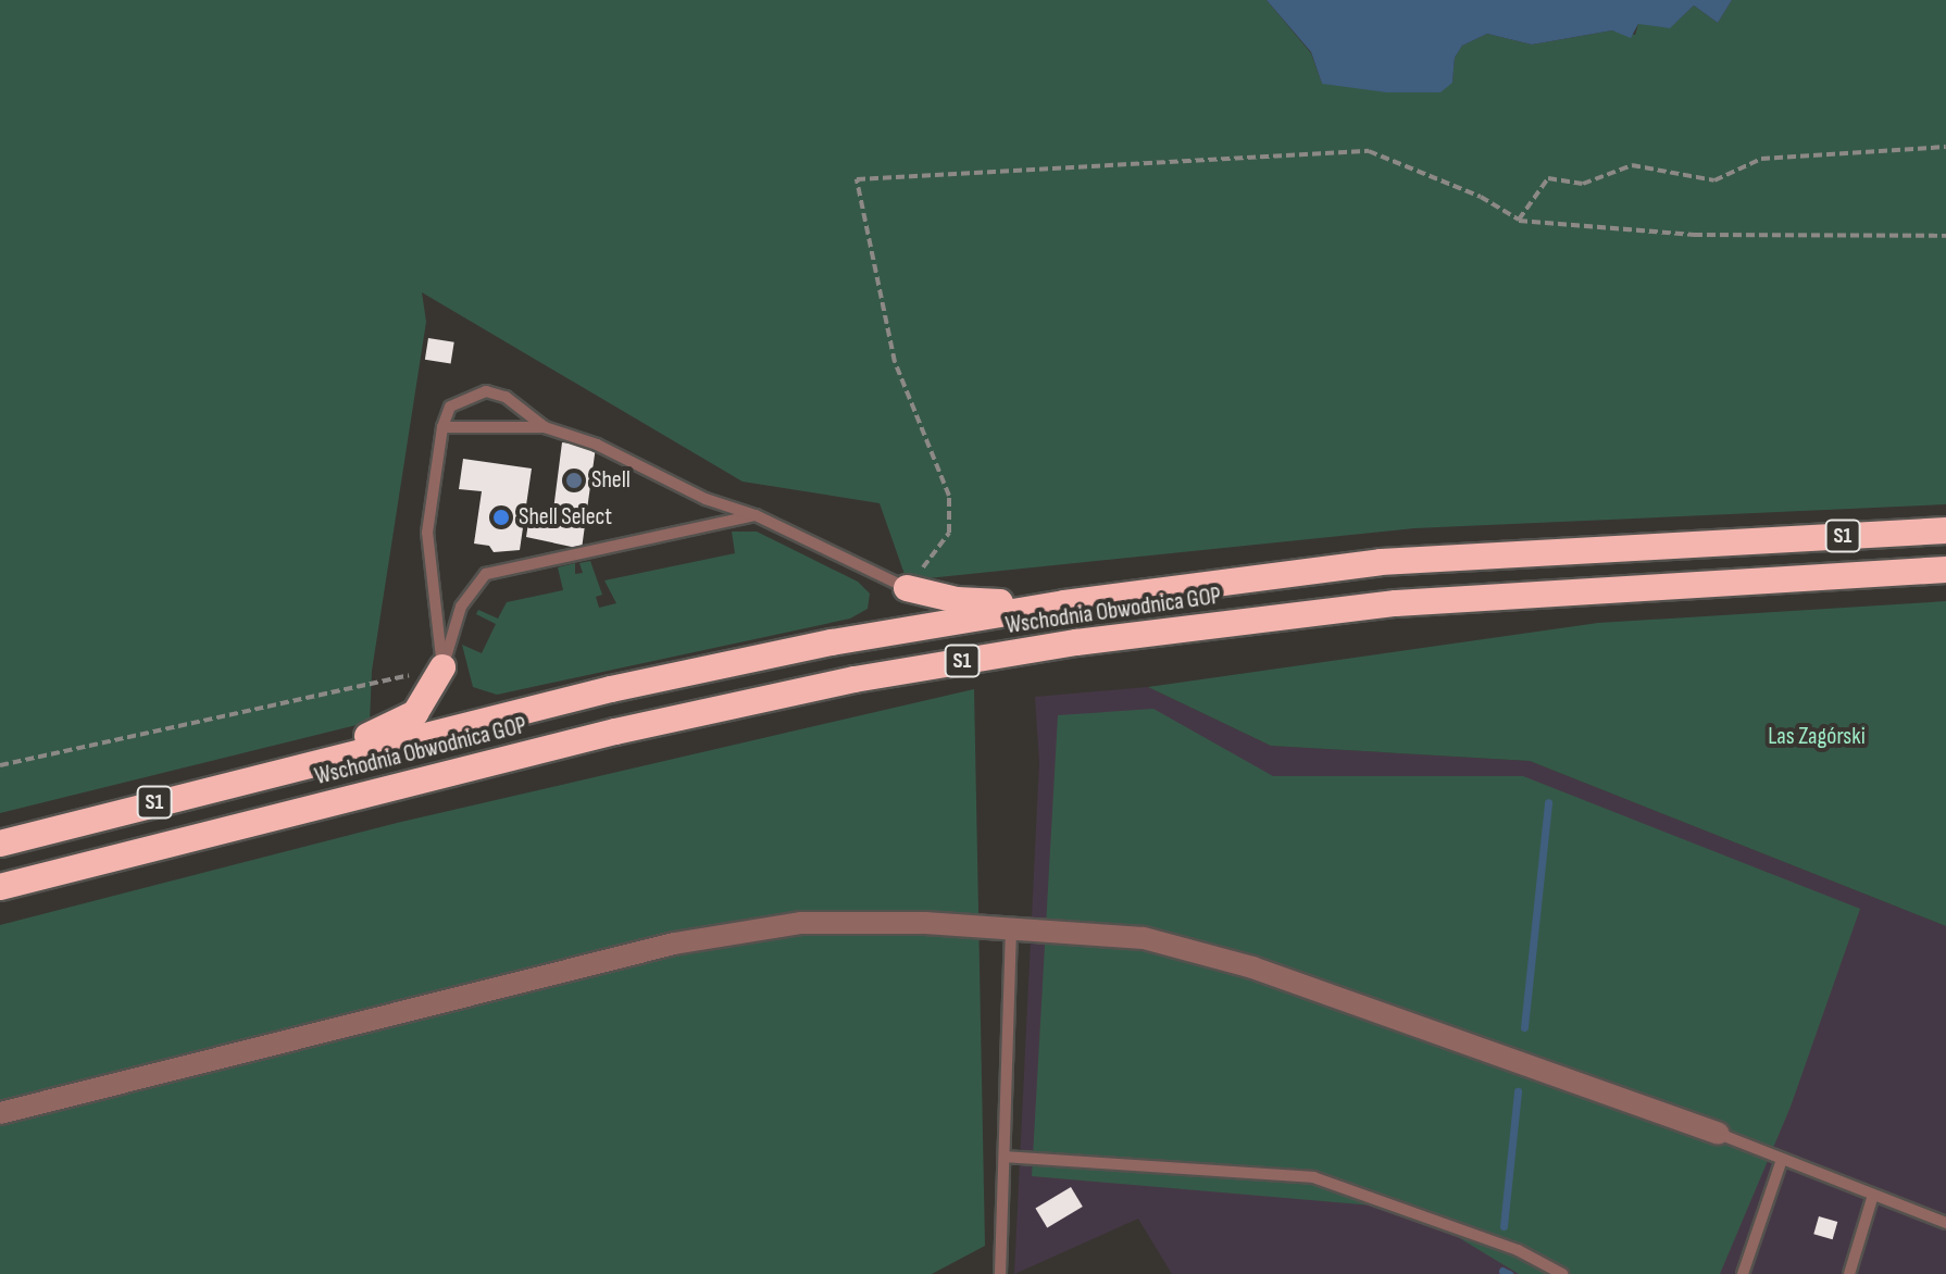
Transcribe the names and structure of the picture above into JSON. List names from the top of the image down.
{
  "streets": {
    "highway": ["S1", "Wschodnia Obwodnica GOP"]
  },
  "parks": ["Las Zagórski"],
  "places": ["Shell", "Shell Select"]
}
